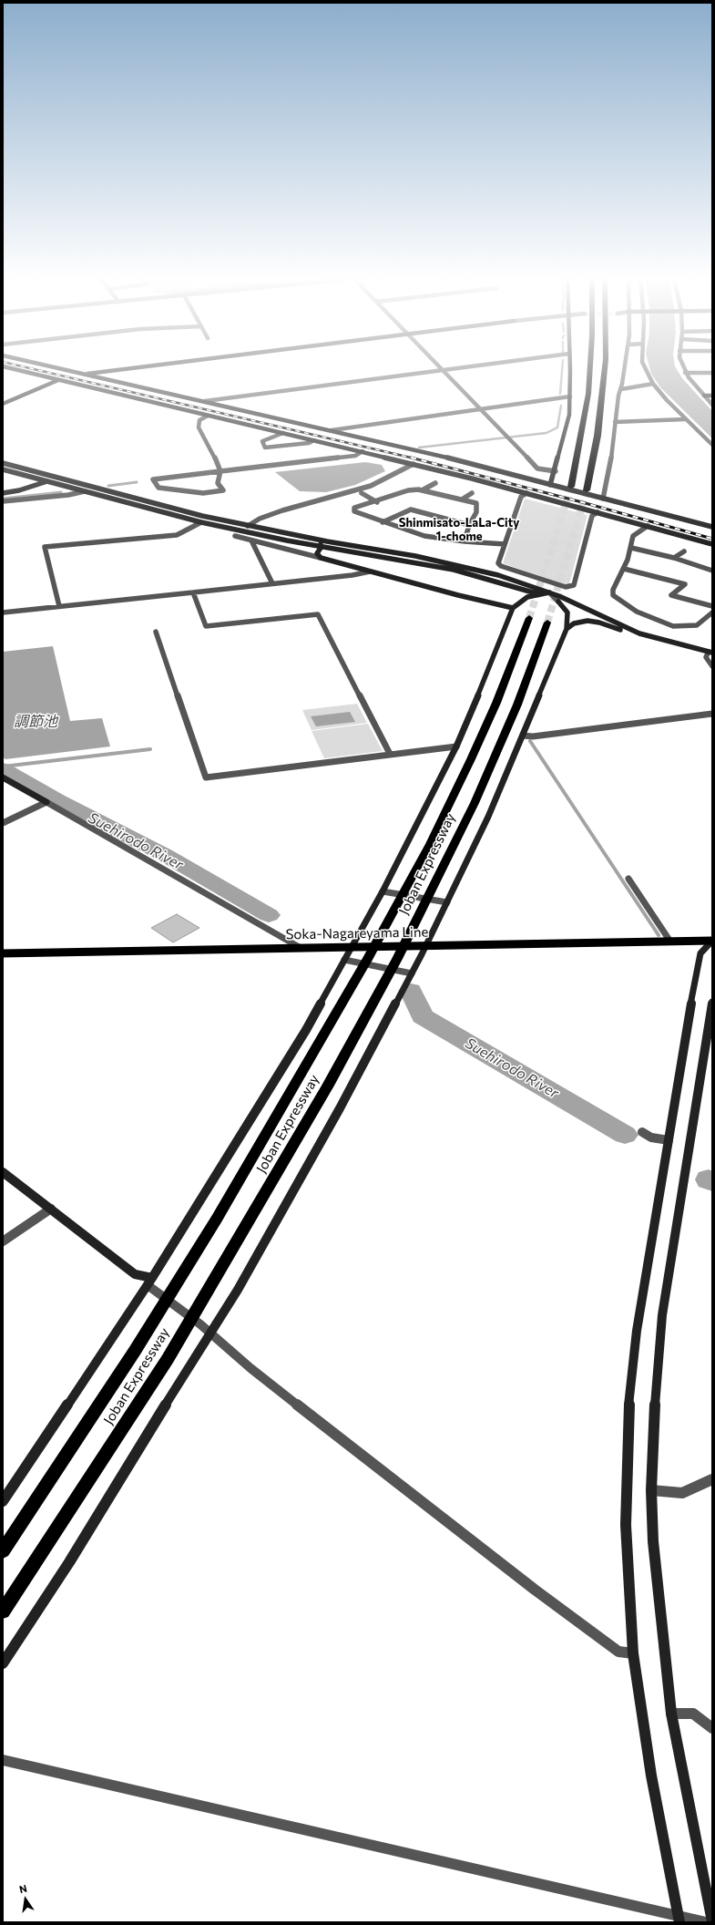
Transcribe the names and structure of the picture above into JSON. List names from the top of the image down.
{
  "streets": {
    "highway": ["Joban Expressway"],
    "main road": ["Soka-Nagareyama Line"]
  },
  "districts": ["Shinmisato-LaLa-City 1-chome"],
  "water": ["調節池", "Suehirodo River"],
  "north": "top"
}
